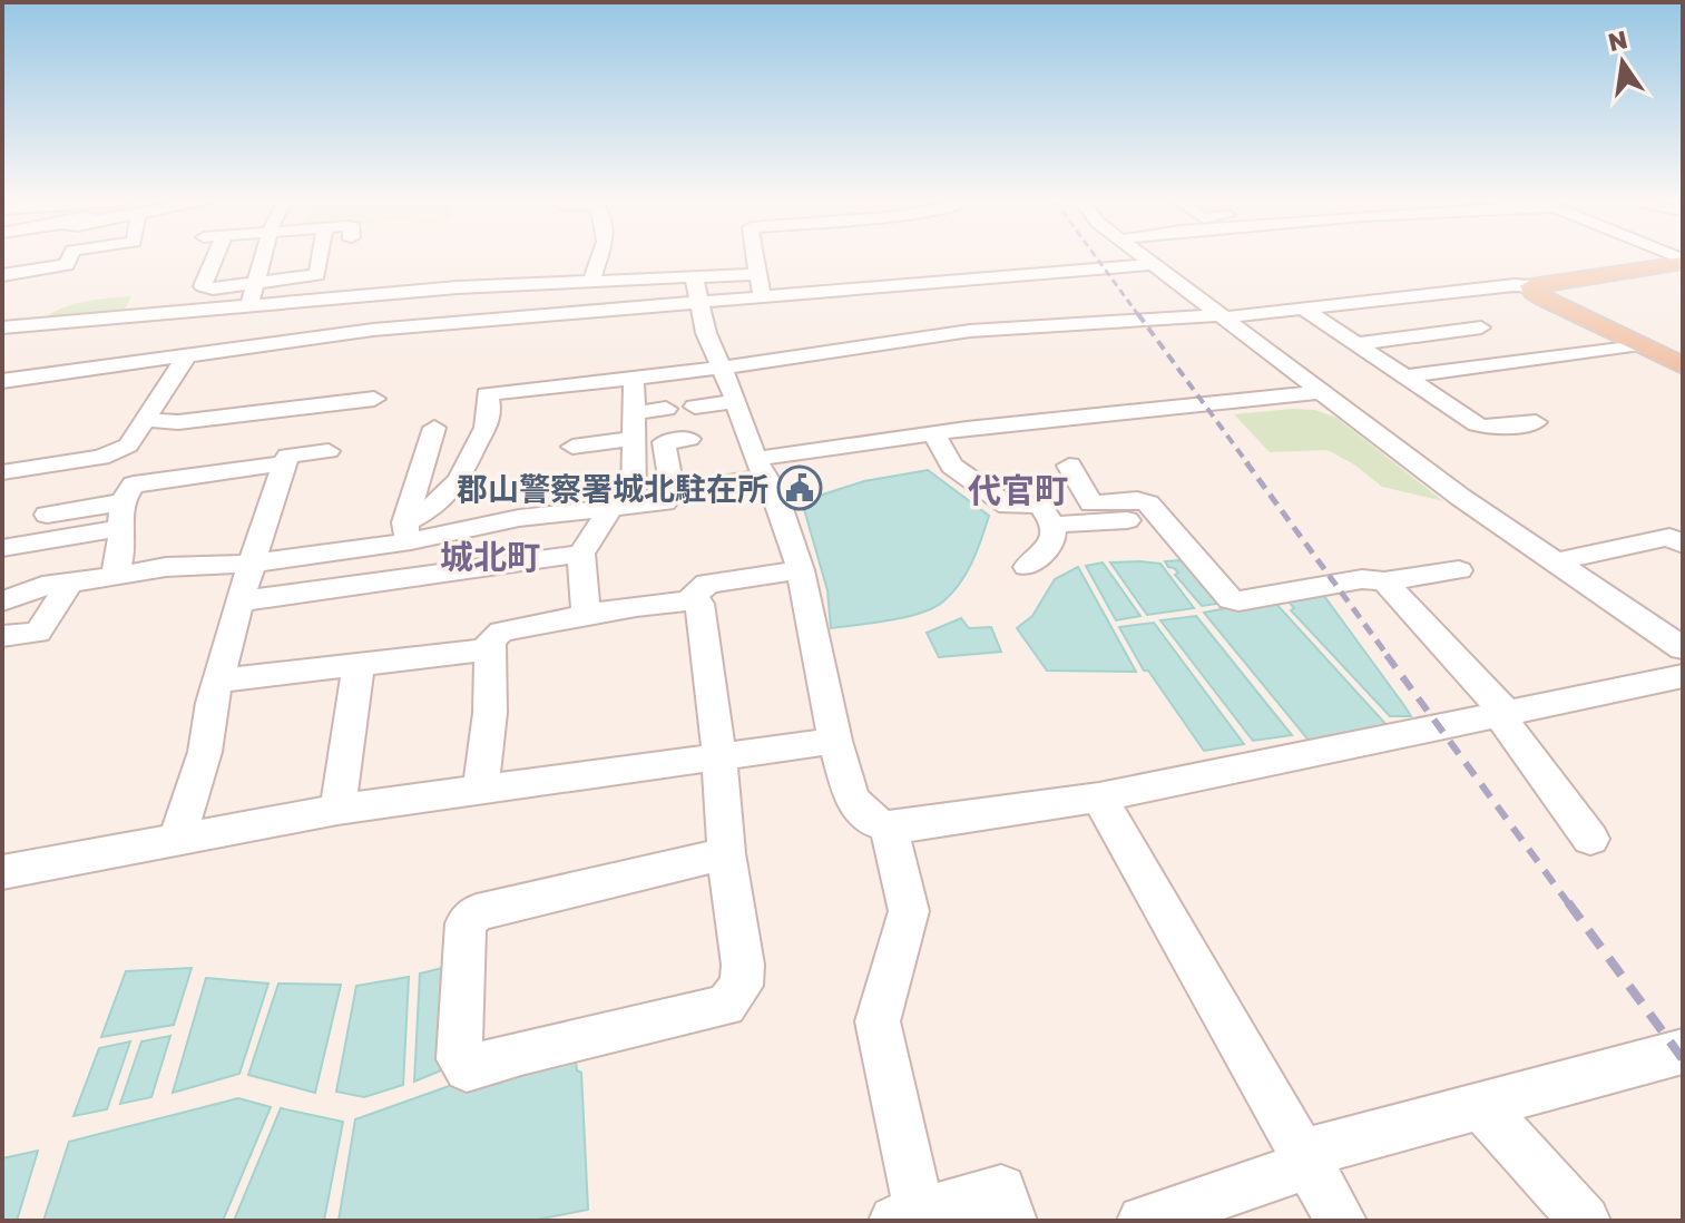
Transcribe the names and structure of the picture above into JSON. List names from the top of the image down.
{
  "districts": ["代官町", "城北町"],
  "places": {
    "public building": ["郡山警察署城北駐在所"]
  },
  "north": "top"
}
